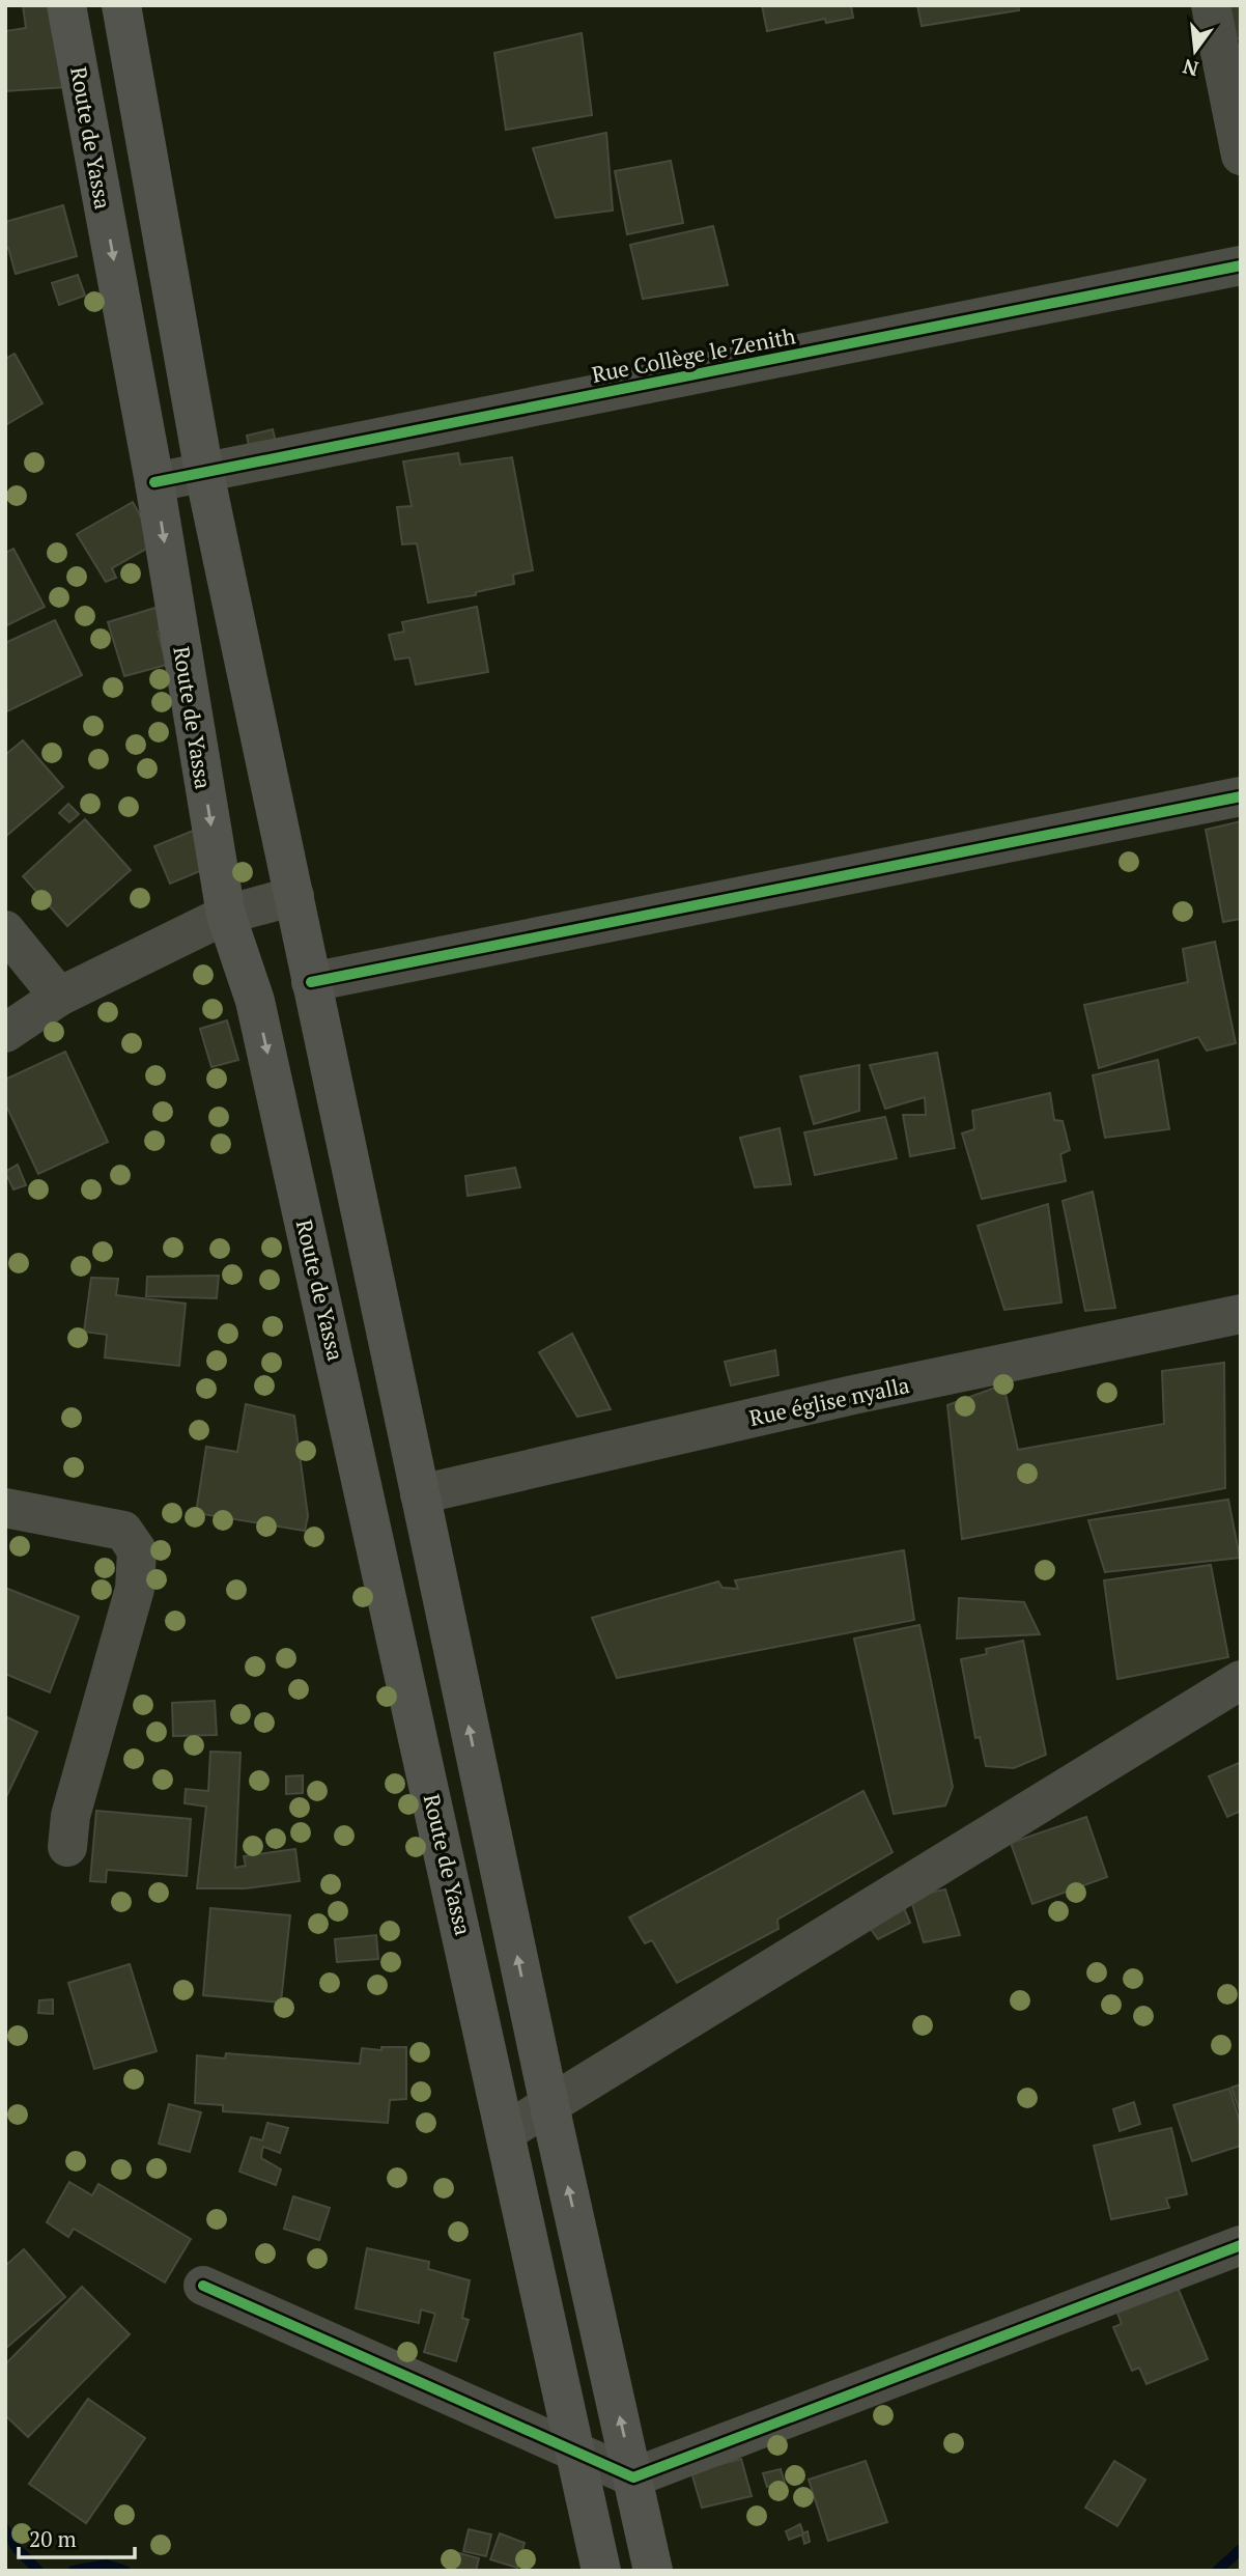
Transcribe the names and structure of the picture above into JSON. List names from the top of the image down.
{
  "streets": {
    "main road": ["Route de Yassa"],
    "street": ["Rue Collège le Zenith", "Rue église nyalla"]
  },
  "crossings": [
    ["Route de Yassa", "Rue Collège le Zenith"]
  ],
  "scale_bar": "20 m",
  "north": "bottom"
}
